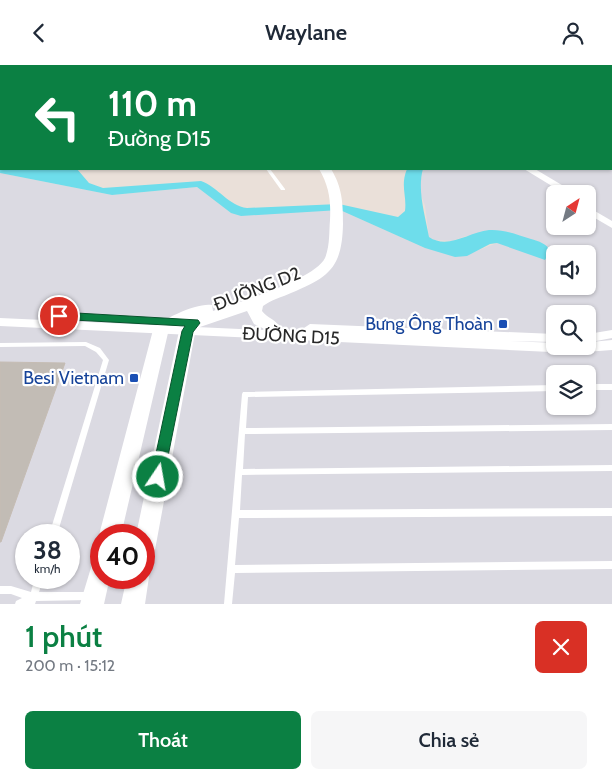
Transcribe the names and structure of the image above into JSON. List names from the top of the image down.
{
  "streets": {
    "street": ["ĐƯỜNG D2", "ĐƯỜNG D15"]
  },
  "crossings": [
    ["ĐƯỜNG D2", "ĐƯỜNG D15"]
  ],
  "places": {
    "transit": ["Bưng Ông Thoàn", "Besi Vietnam"]
  },
  "north": "top right",
  "page": {
    "header": "Waylane",
    "turn": ["110 m", "Đường D15"],
    "speed": "38 km/h",
    "limit": "40",
    "heading": ["1 phút", "200 m · 15:12"],
    "buttons": ["Thoát", "Chia sẻ"]
  }
}
